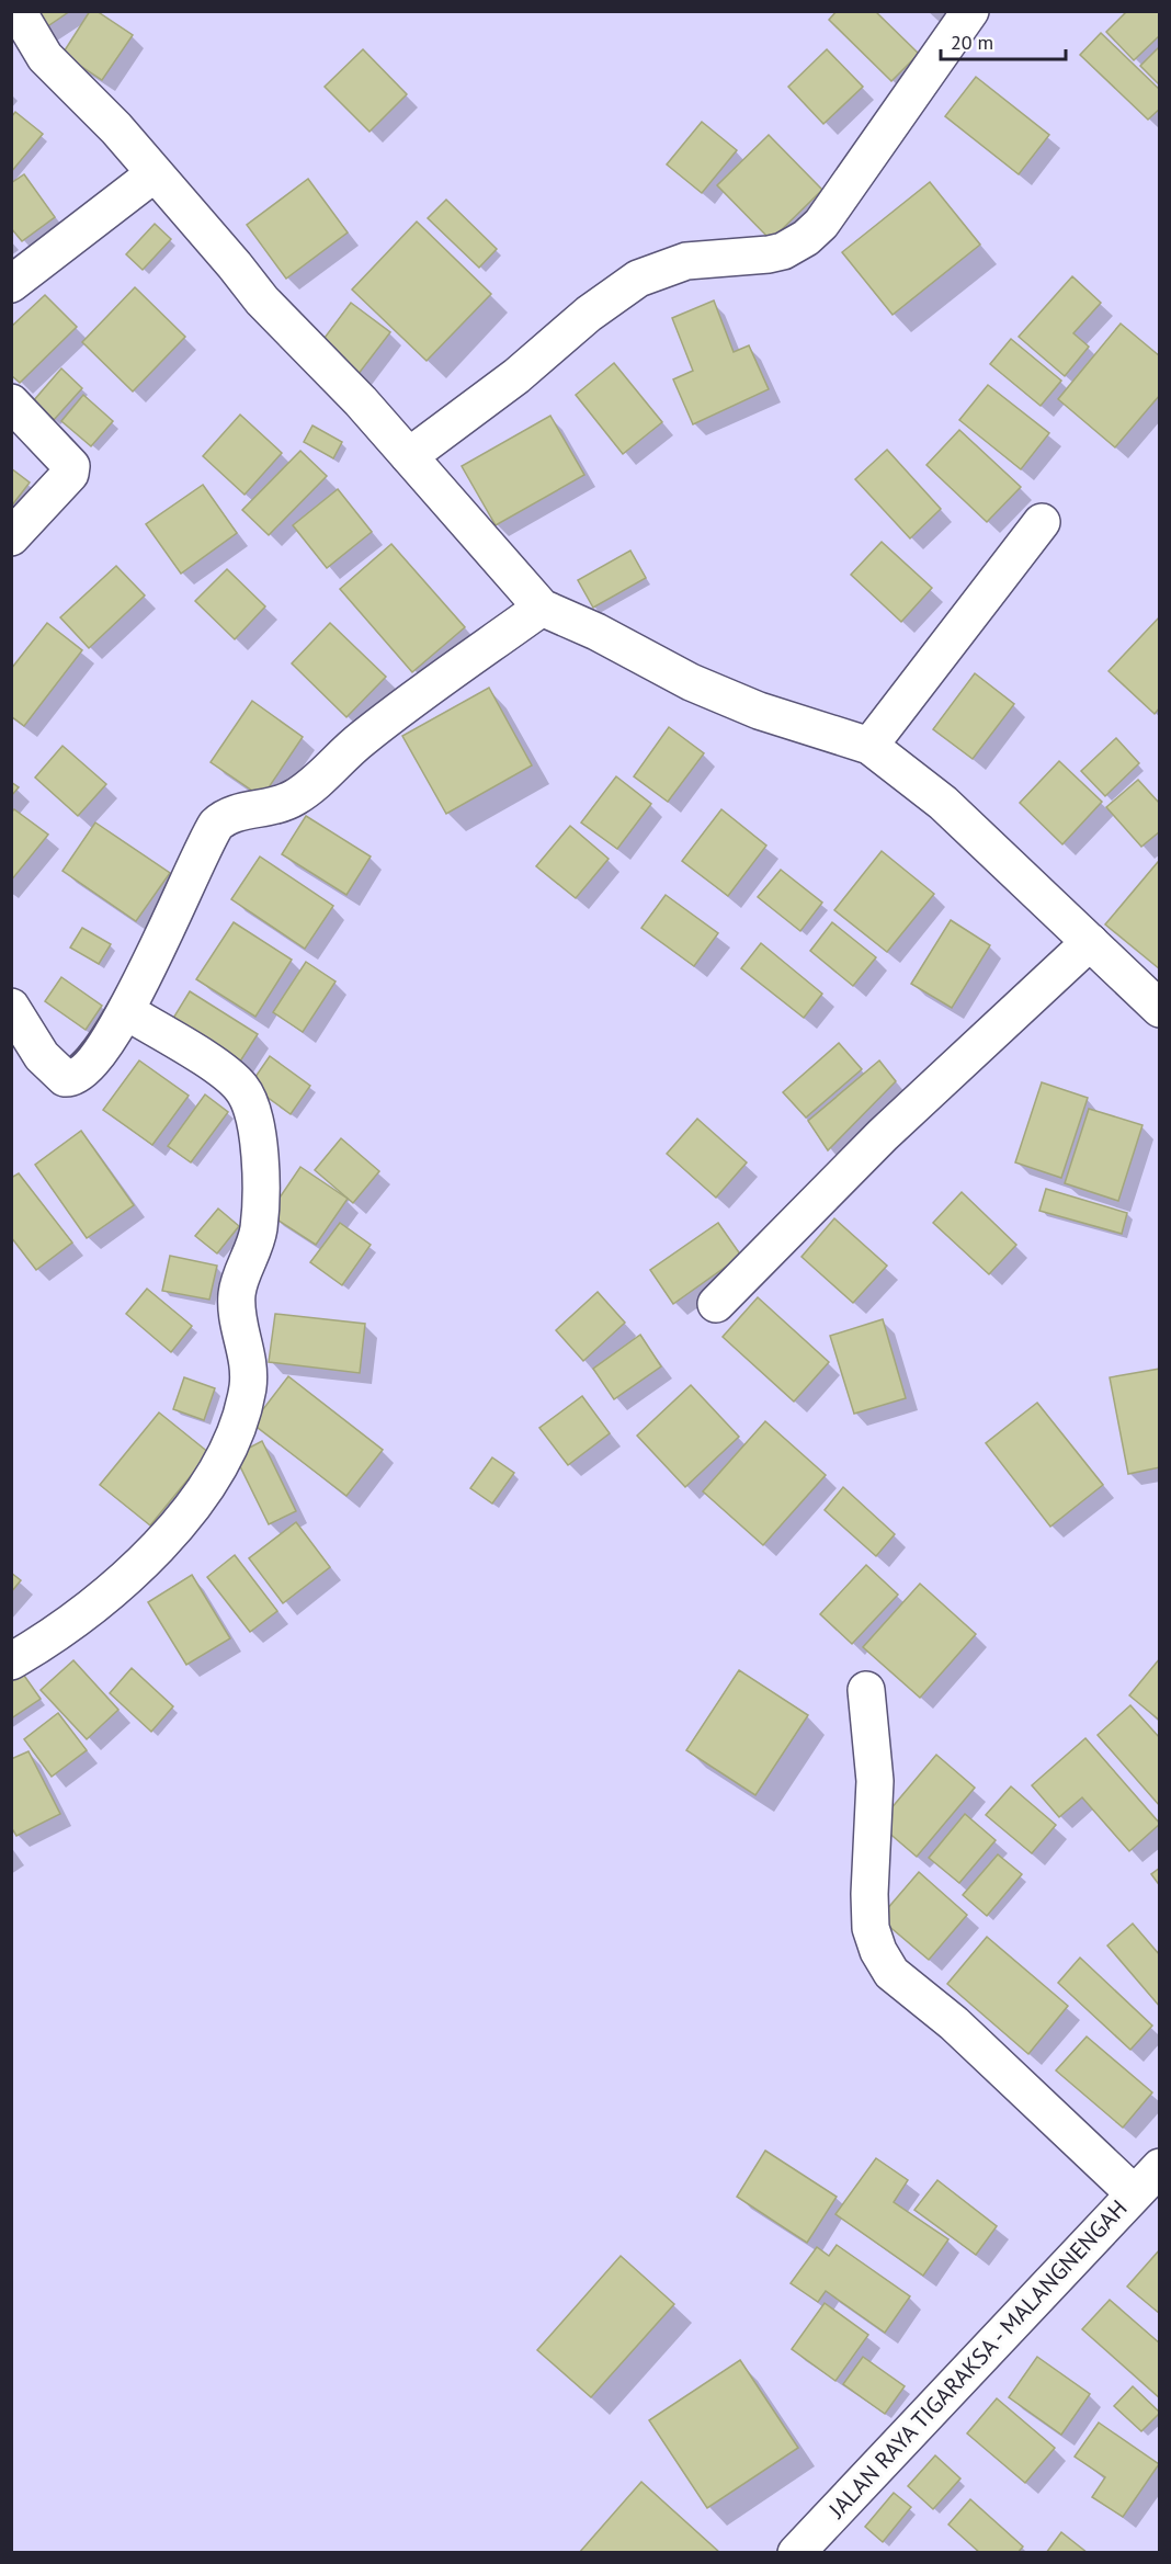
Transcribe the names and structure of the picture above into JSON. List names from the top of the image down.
{
  "streets": {
    "street": ["JALAN RAYA TIGARAKSA - MALANGNENGAH"]
  },
  "scale_bar": "20 m"
}
